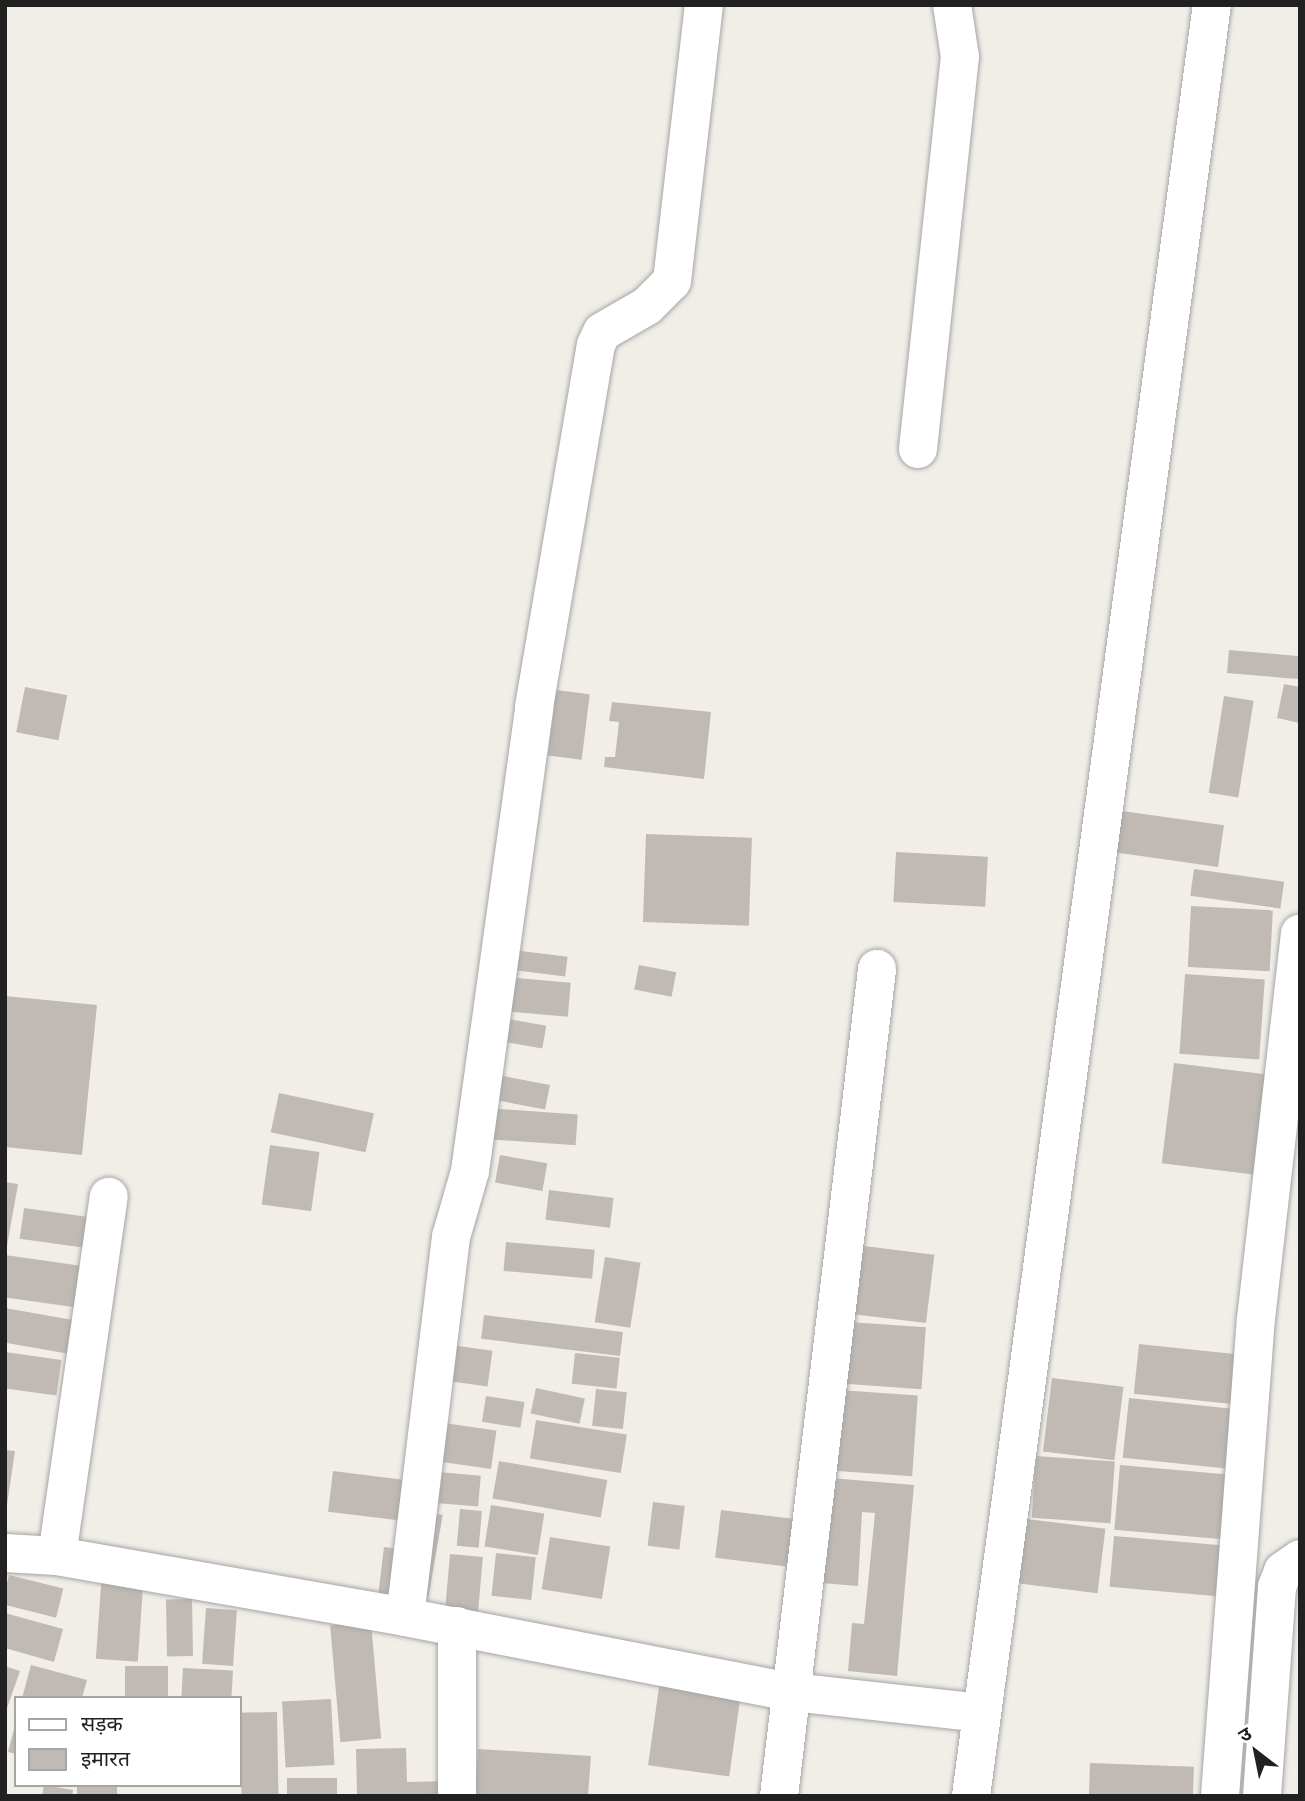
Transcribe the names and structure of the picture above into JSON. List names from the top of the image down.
{
  "legend": ["सड़क", "इमारत"],
  "north": "top left"
}
